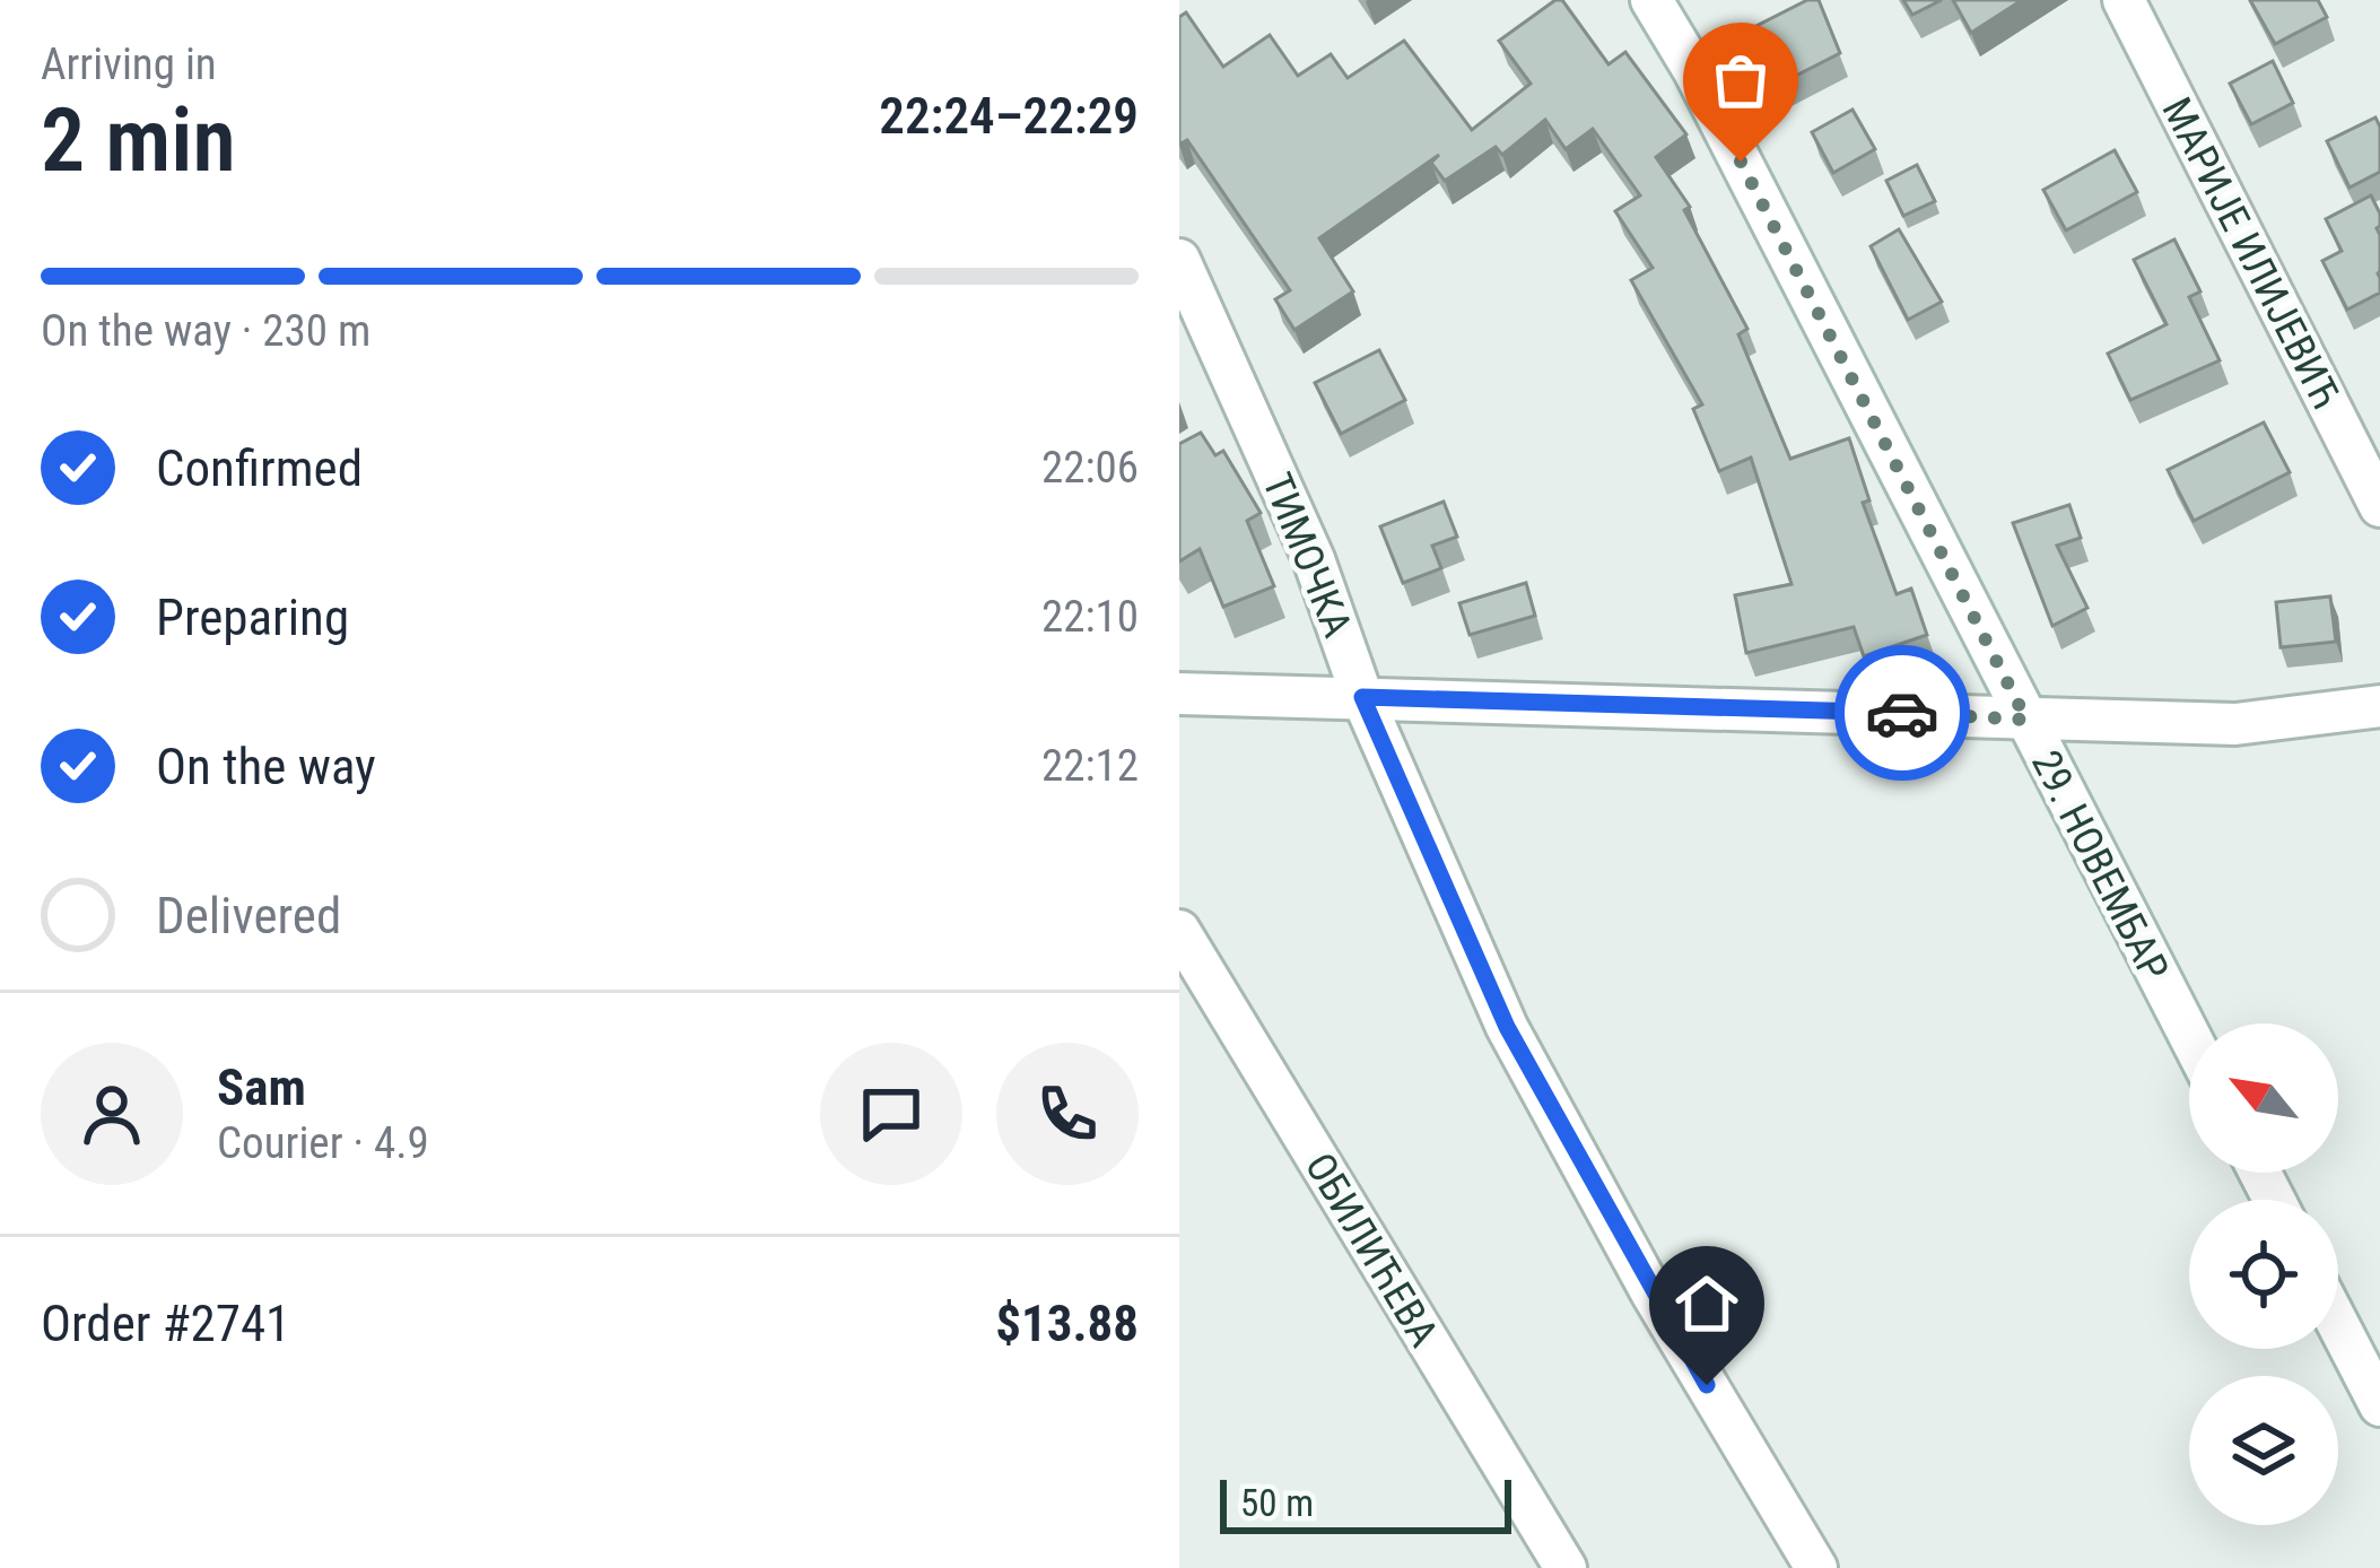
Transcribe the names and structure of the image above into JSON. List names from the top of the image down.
{
  "streets": {
    "street": [
      "МАРИЈЕ ИЛИЈЕВИЋ",
      "ТИМОЧКА",
      "29. НОВЕМБАР",
      "ОБИЛИЋЕВА"
    ]
  },
  "scale_bar": "50 m",
  "north": "top left",
  "page": {
    "heading": ["2 min", "Arriving in", "22:24–22:29"],
    "panel": [
      "Sam",
      "Courier · 4.9",
      "Order #2741",
      "$13.88"
    ],
    "bar": "On the way · 230 m",
    "list": [
      ["Confirmed", "22:06"],
      ["Preparing", "22:10"],
      ["On the way", "22:12"],
      "Delivered"
    ],
    "scale": "50 m"
  }
}
